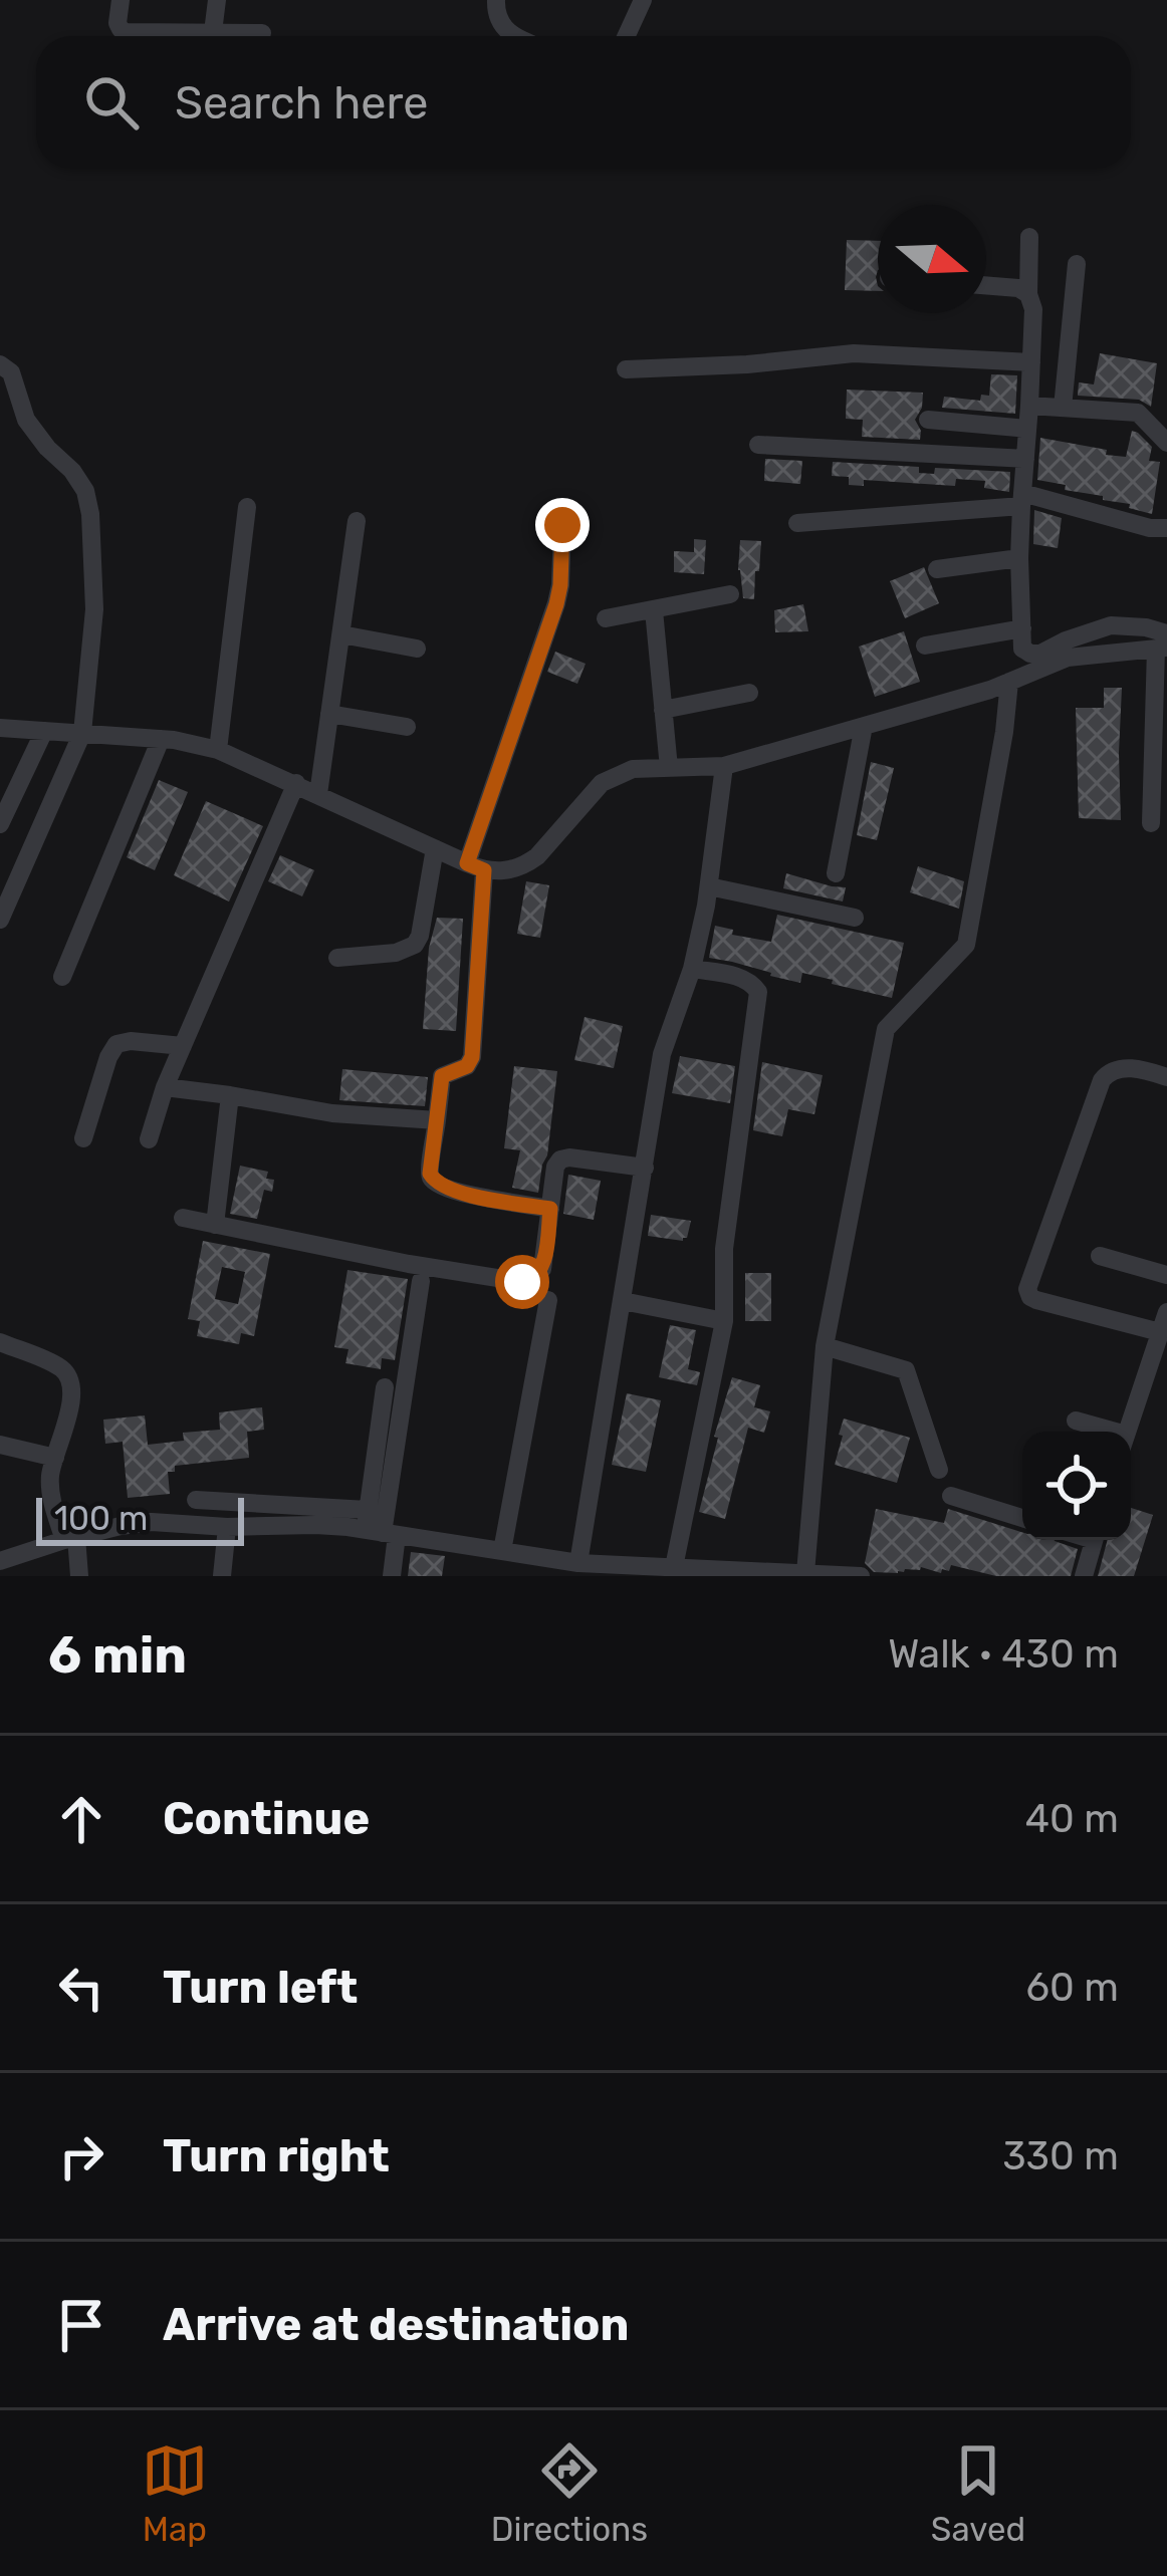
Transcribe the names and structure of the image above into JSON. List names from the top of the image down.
{
  "scale_bar": "100 m",
  "north": "right",
  "page": {
    "search": "Search here",
    "scale": "100 m",
    "heading": ["6 min", "Walk · 430 m"],
    "list": [
      ["Continue", "40 m"],
      ["Turn left", "60 m"],
      ["Turn right", "330 m"],
      "Arrive at destination"
    ],
    "nav": ["Map", "Directions", "Saved"]
  }
}
